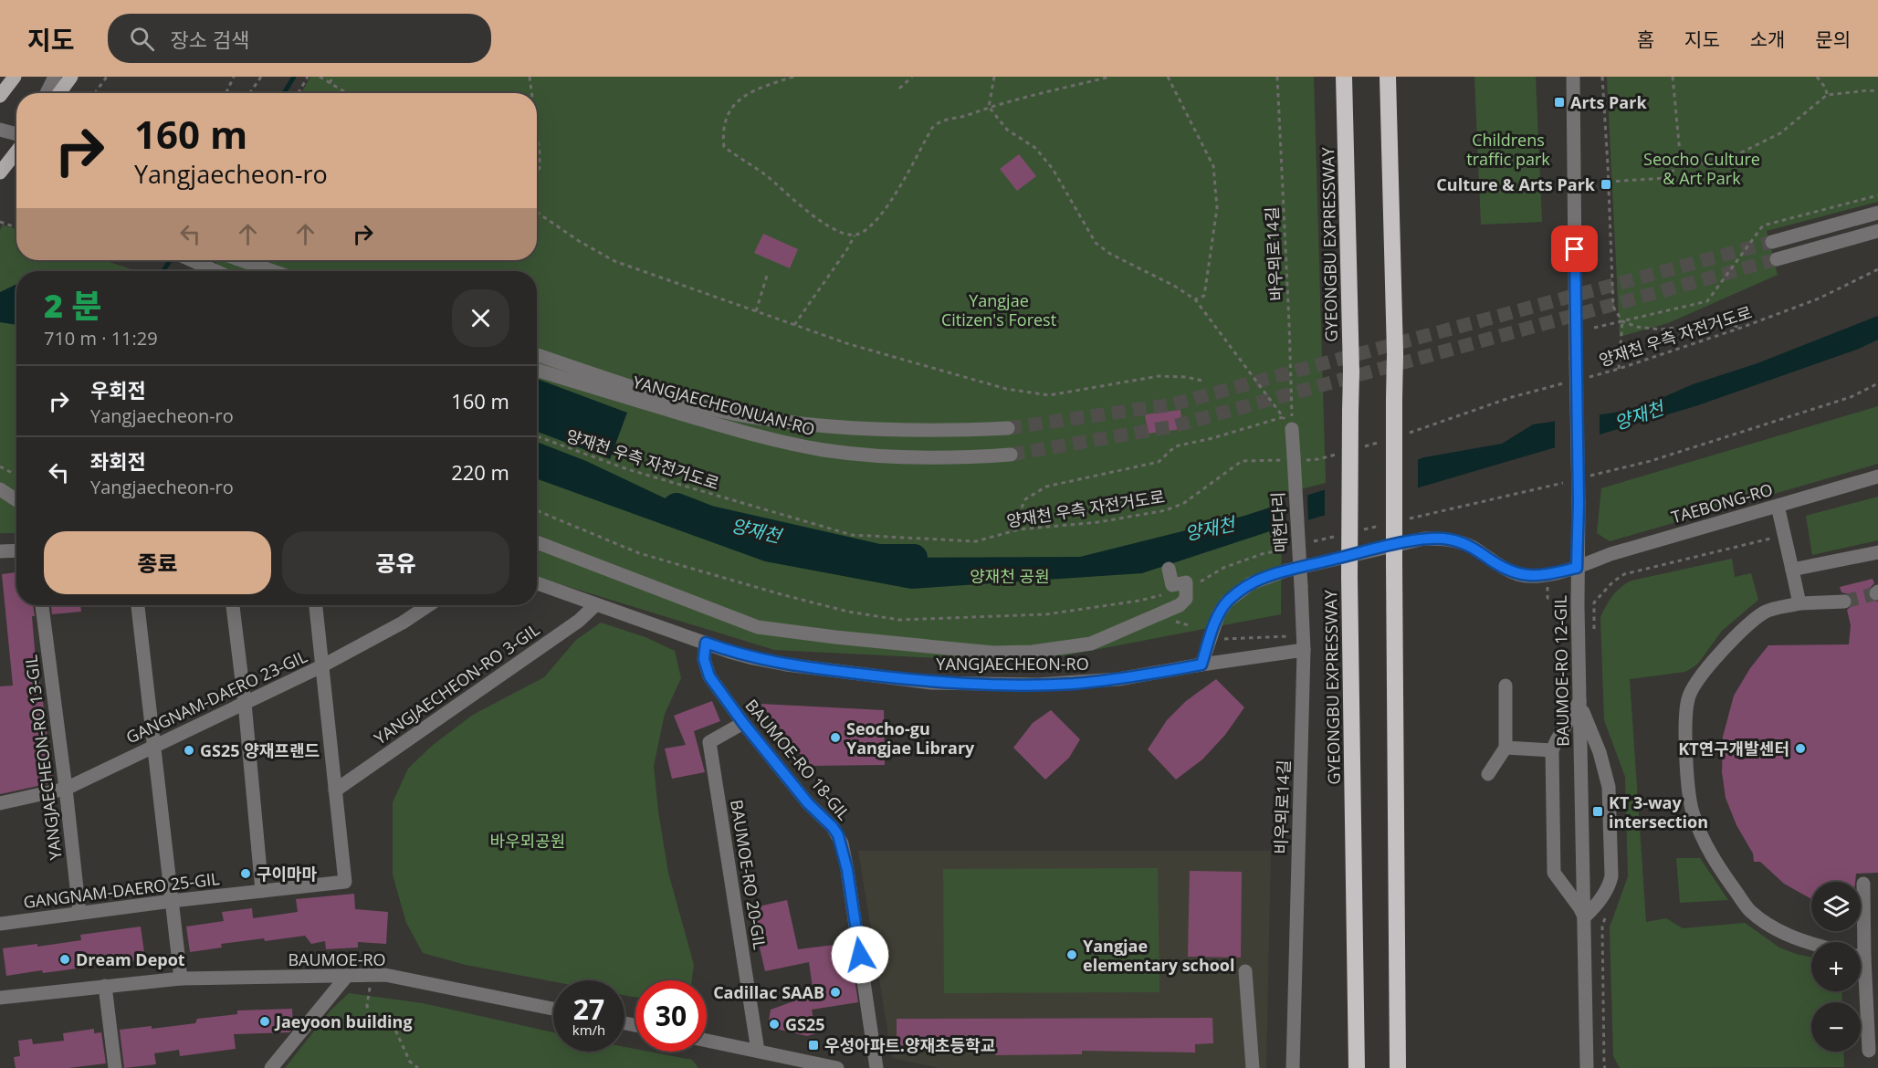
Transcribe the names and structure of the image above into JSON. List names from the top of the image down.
{
  "streets": {
    "highway": ["GYEONGBU EXPRESSWAY"],
    "street": [
      "YANGJAECHEONUAN-RO",
      "TAEBONG-RO",
      "매헌다리",
      "YANGJAECHEON-RO",
      "BAUMOE-RO 12-GIL",
      "YANGJAECHEON-RO 3-GIL",
      "GANGNAM-DAERO 23-GIL",
      "YANGJAECHEON-RO 13-GIL",
      "BAUMOE-RO 18-GIL",
      "비우뫼로14길",
      "BAUMOE-RO 20-GIL",
      "GANGNAM-DAERO 25-GIL",
      "BAUMOE-RO"
    ],
    "path": ["바우뫼로14길", "양재천 우측 자전거도로"]
  },
  "crossings": [
    ["바우뫼로14길", "매헌다리"],
    ["양재천 우측 자전거도로", "매헌다리"],
    ["TAEBONG-RO", "BAUMOE-RO 12-GIL"],
    ["매헌다리", "비우뫼로14길"],
    ["YANGJAECHEON-RO", "YANGJAECHEON-RO 3-GIL"],
    ["YANGJAECHEON-RO", "BAUMOE-RO 18-GIL"],
    ["YANGJAECHEON-RO 3-GIL", "GANGNAM-DAERO 25-GIL"],
    ["GANGNAM-DAERO 23-GIL", "YANGJAECHEON-RO 13-GIL"],
    ["YANGJAECHEON-RO 13-GIL", "GANGNAM-DAERO 25-GIL"],
    ["BAUMOE-RO 18-GIL", "BAUMOE-RO 20-GIL"]
  ],
  "water": ["양재천"],
  "parks": [
    "Childrens traffic park",
    "Seocho Culture & Art Park",
    "Yangjae Citizen's Forest",
    "양재천 공원",
    "바우뫼공원"
  ],
  "places": {
    "transit": [
      "Arts Park",
      "Culture & Arts Park",
      "KT 3-way intersection",
      "우성아파트.양재초등학교"
    ],
    "other": [
      "Seocho-gu Yangjae Library",
      "KT연구개발센터",
      "GS25 양재프랜드",
      "구이마마",
      "Yangjae elementary school",
      "Dream Depot",
      "Cadillac SAAB",
      "Jaeyoon building",
      "GS25"
    ]
  },
  "page": {
    "header": "지도",
    "search": "장소 검색",
    "nav": [
      "홈",
      "지도",
      "소개",
      "문의"
    ],
    "turn": ["160 m", "Yangjaecheon-ro"],
    "heading": ["2 분", "710 m · 11:29"],
    "list": [
      {
        "name": "우회전",
        "note": "Yangjaecheon-ro",
        "value": "160 m"
      },
      {
        "name": "좌회전",
        "note": "Yangjaecheon-ro",
        "value": "220 m"
      }
    ],
    "buttons": ["종료", "공유"],
    "map_buttons": ["+", "−"],
    "speed": "27 km/h",
    "limit": "30"
  }
}
